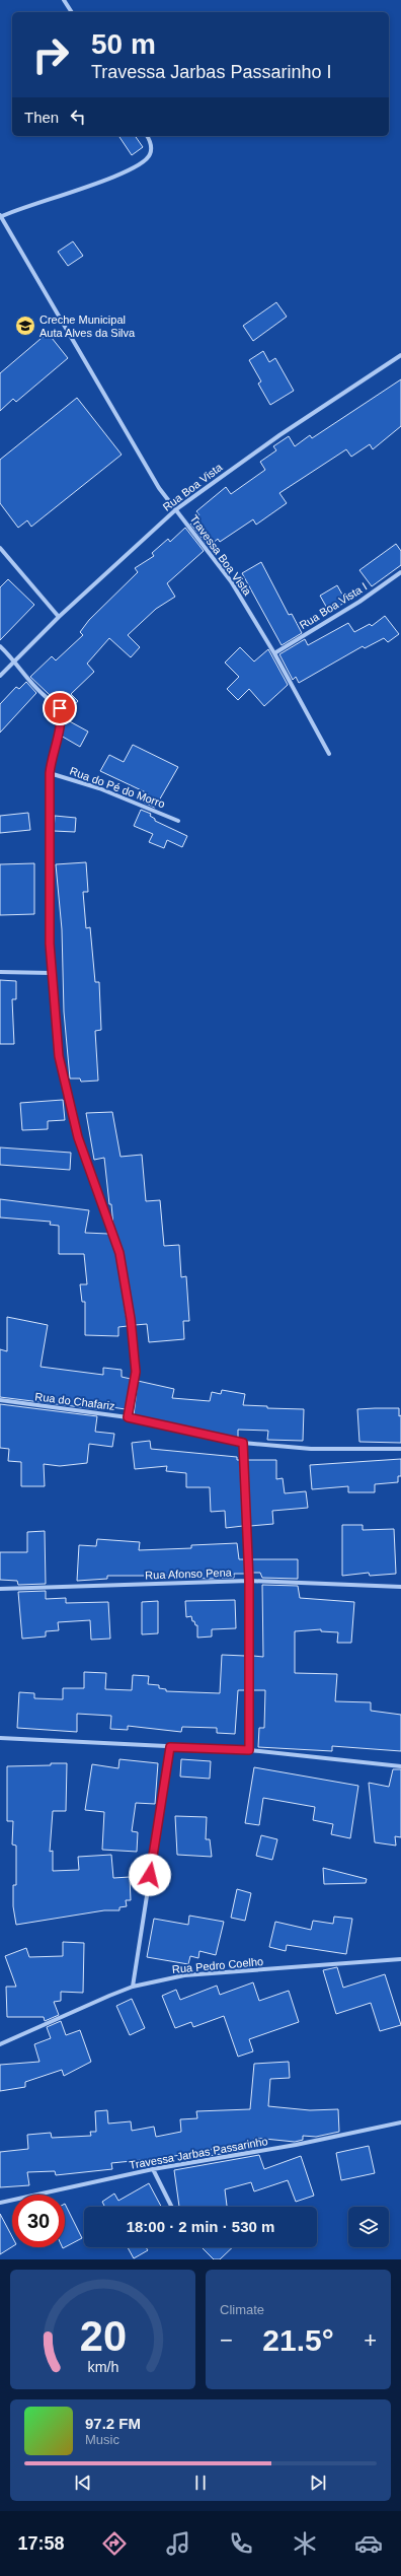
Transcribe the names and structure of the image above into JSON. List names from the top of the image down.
{
  "streets": {
    "street": [
      "Rua Boa Vista",
      "Travessa Boa Vista",
      "Rua Boa Vista I",
      "Rua do Pé do Morro",
      "Rua do Chafariz",
      "Rua Afonso Pena",
      "Rua Pedro Coelho",
      "Travessa Jarbas Passarinho"
    ]
  },
  "crossings": [
    ["Rua Boa Vista", "Travessa Boa Vista"],
    ["Travessa Boa Vista", "Rua Boa Vista I"]
  ],
  "places": {
    "school or university": ["Creche Municipal Auta Alves da Silva"]
  },
  "page": {
    "turn": ["50 m", "Travessa Jarbas Passarinho I"],
    "then": "Then",
    "limit": "30",
    "trip": "18:00 · 2 min · 530 m",
    "tile": "Climate",
    "heat": ["−", "21.5°", "+"],
    "song": ["97.2 FM", "Music"],
    "tabs": "17:58",
    "gauge": ["20", "km/h"]
  }
}
